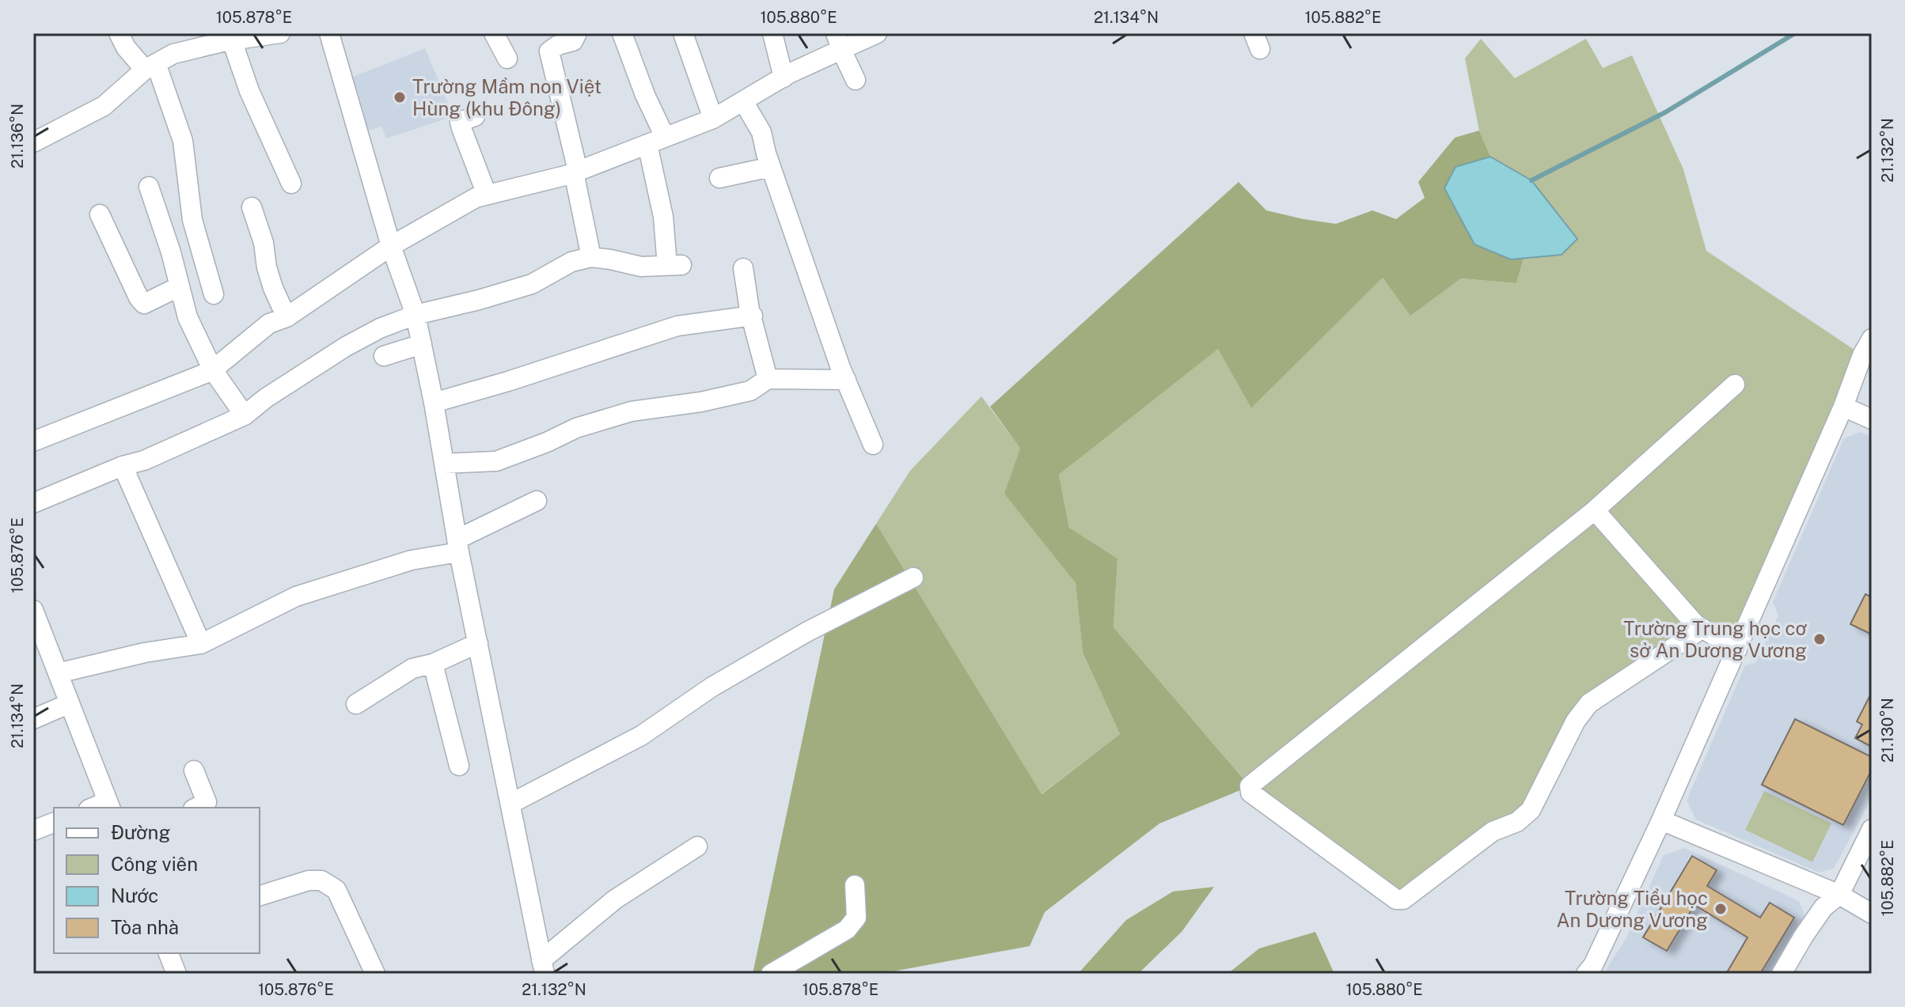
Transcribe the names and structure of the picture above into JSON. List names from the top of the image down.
{
  "places": ["Trường Mầm non Việt Hùng (khu Đông)", "Trường Trung học cơ sở An Dương Vương", "Trường Tiểu học An Dương Vương"],
  "legend": [
    "Đường",
    "Công viên",
    "Nước",
    "Tòa nhà"
  ],
  "coordinates": [
    "105.878°E",
    "105.880°E",
    "21.134°N",
    "105.882°E",
    "21.136°N",
    "21.132°N",
    "105.876°E",
    "21.130°N"
  ]
}
